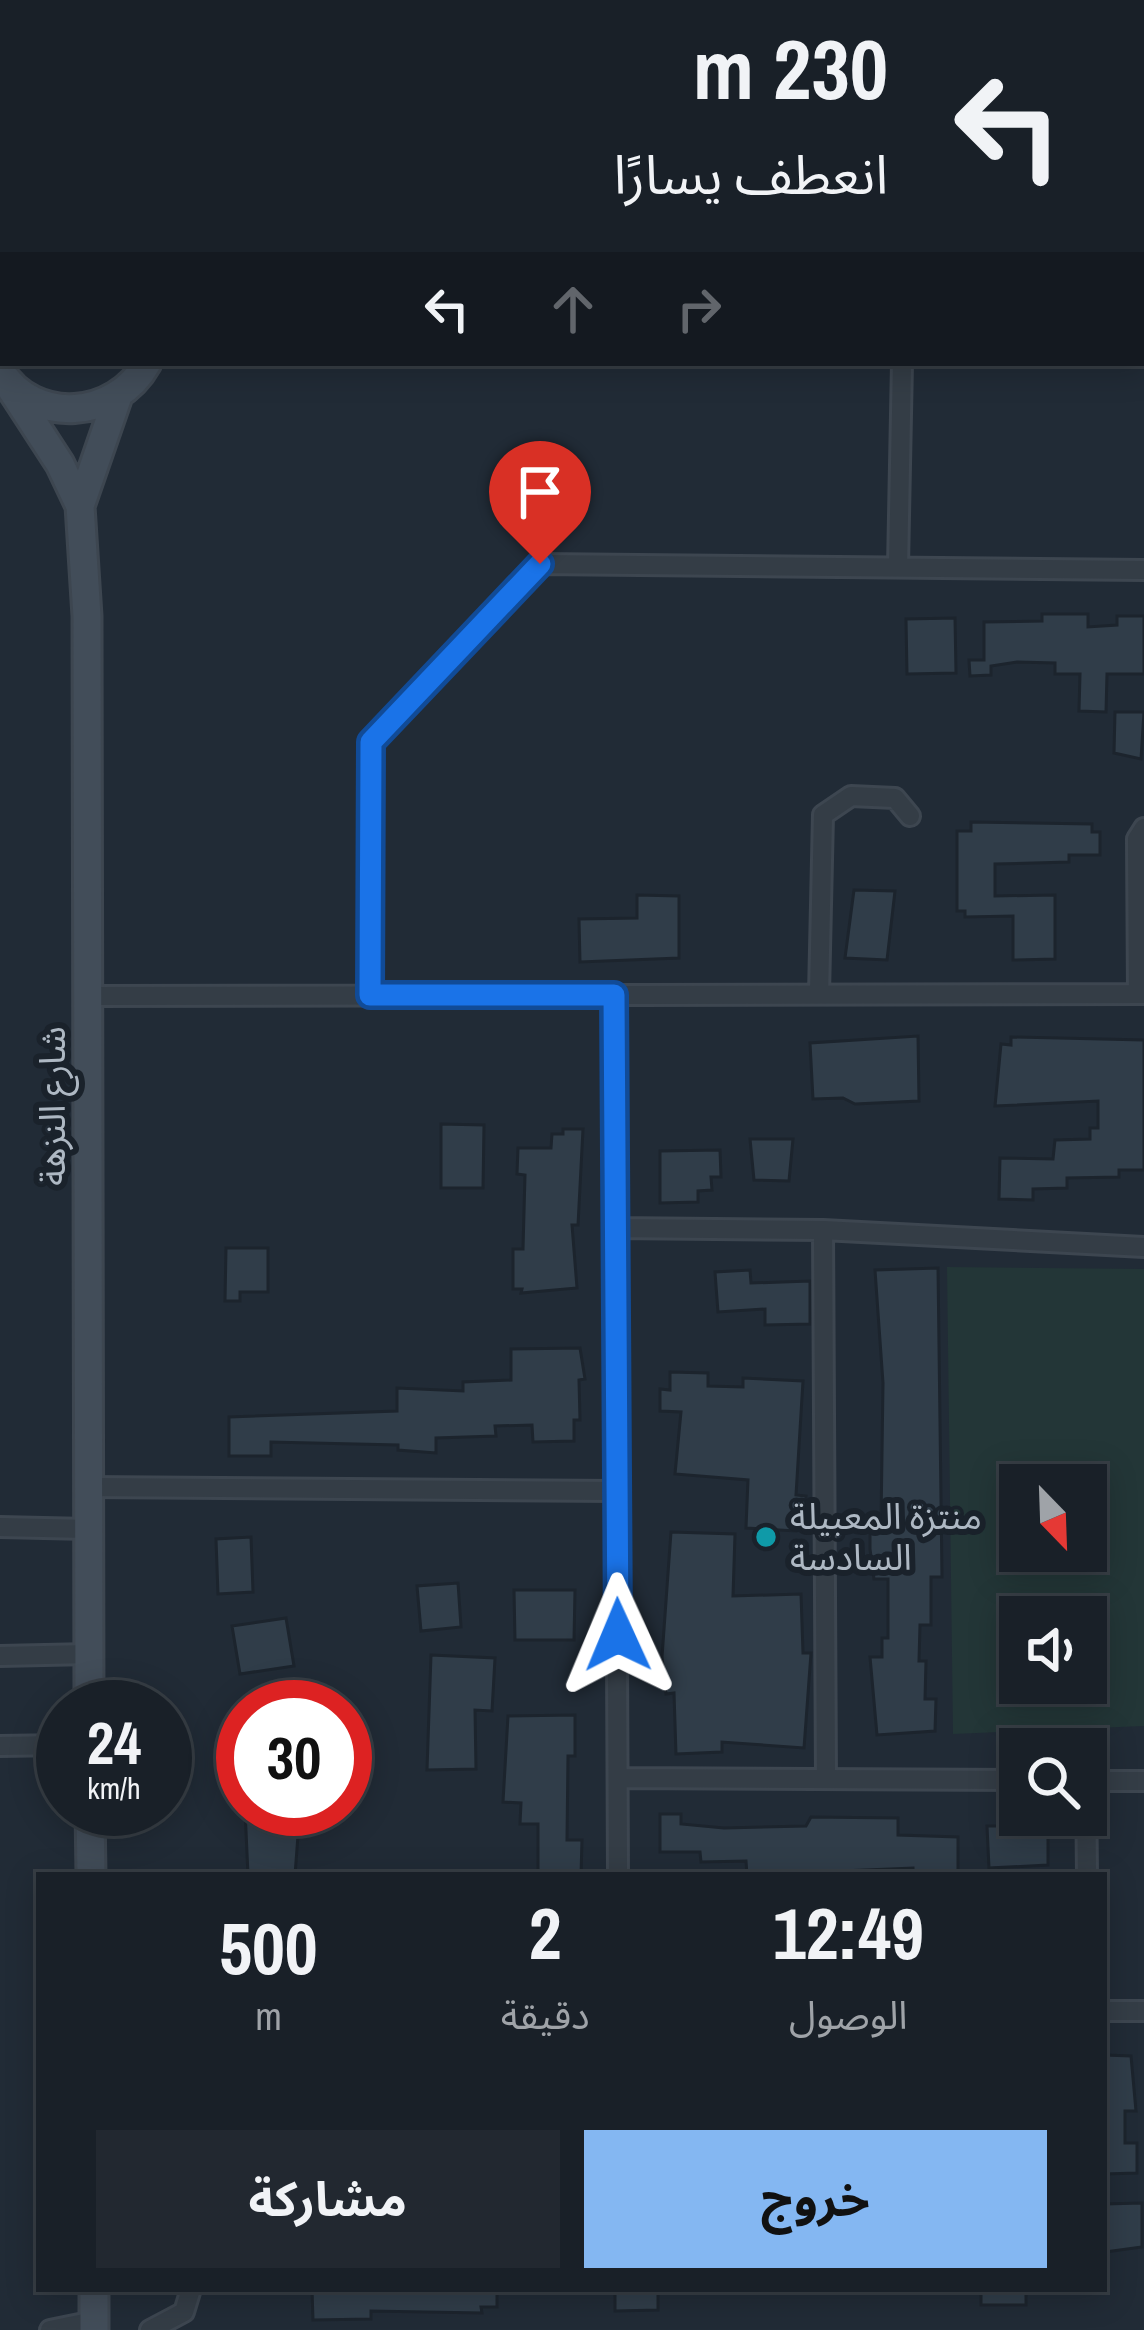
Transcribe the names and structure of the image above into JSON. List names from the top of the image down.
{
  "streets": {
    "main road": ["شارع النزهة"]
  },
  "places": ["منتزة المعبيلة السادسة"],
  "north": "bottom right",
  "page": {
    "turn": ["230 m", "انعطف يسارًا"],
    "speed": "24 km/h",
    "limit": "30",
    "eta": [
      "12:49",
      "الوصول",
      "2",
      "دقيقة",
      "500",
      "m"
    ],
    "buttons": ["خروج", "مشاركة"]
  }
}
